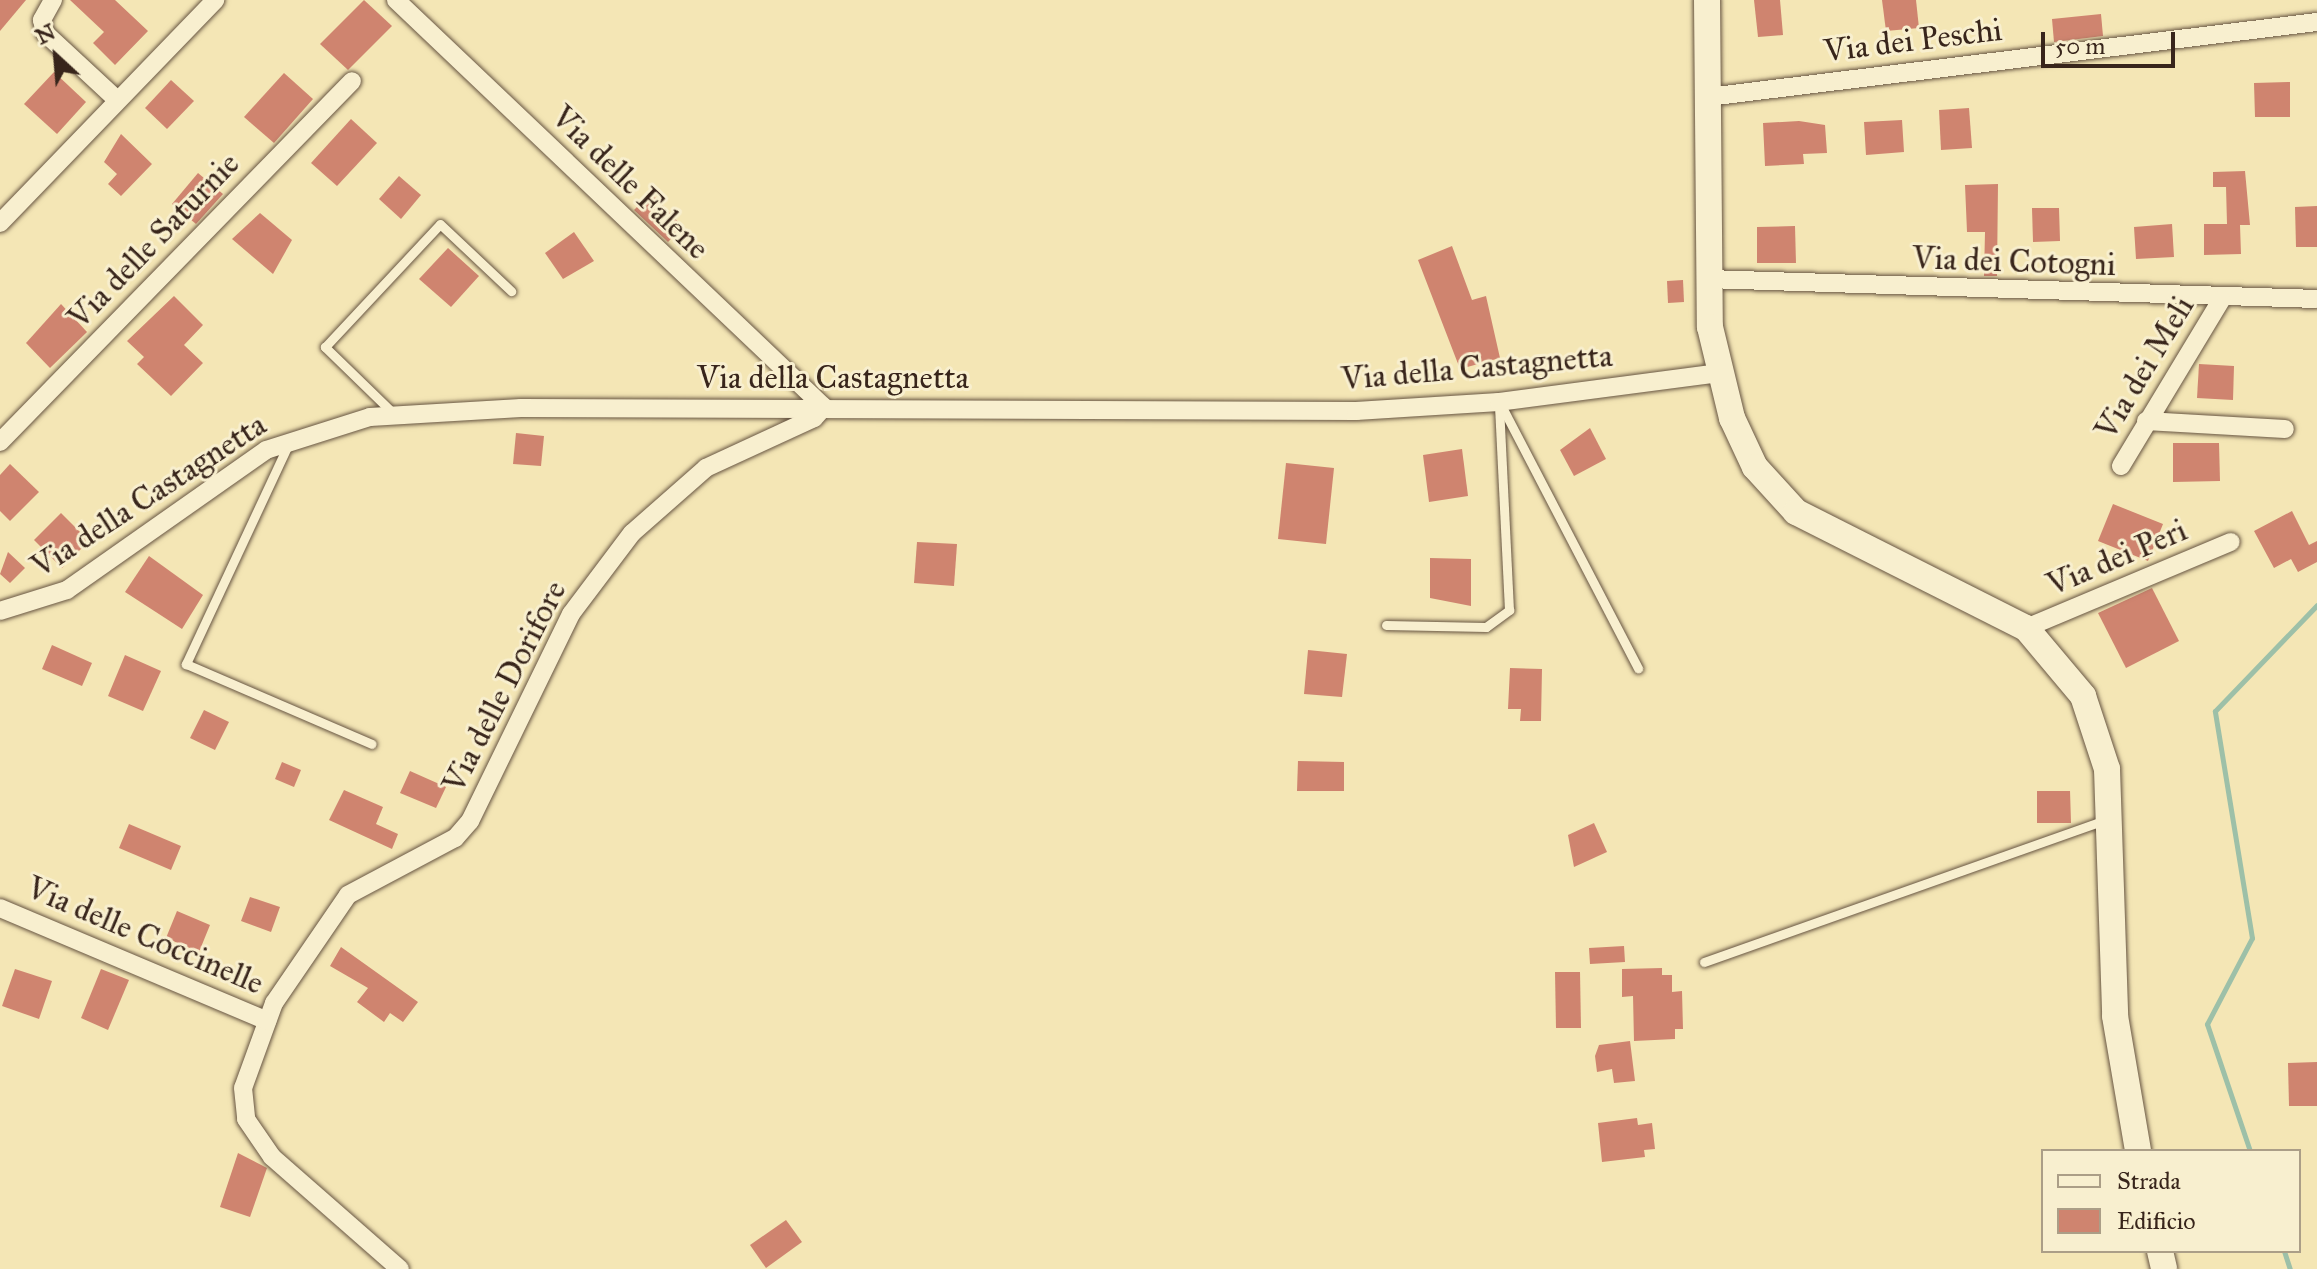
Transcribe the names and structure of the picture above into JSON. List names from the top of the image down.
{
  "streets": {
    "street": [
      "Via dei Peschi",
      "Via delle Falene",
      "Via delle Saturnie",
      "Via dei Cotogni",
      "Via della Castagnetta",
      "Via dei Meli",
      "Via dei Peri",
      "Via delle Dorifore",
      "Via delle Coccinelle"
    ]
  },
  "crossings": [
    ["Via delle Falene", "Via della Castagnetta"],
    ["Via delle Falene", "Via delle Dorifore"],
    ["Via dei Cotogni", "Via dei Meli"],
    ["Via della Castagnetta", "Via delle Dorifore"],
    ["Via delle Dorifore", "Via delle Coccinelle"]
  ],
  "legend": ["Strada", "Edificio"],
  "scale_bar": "50 m",
  "north": "top left"
}
